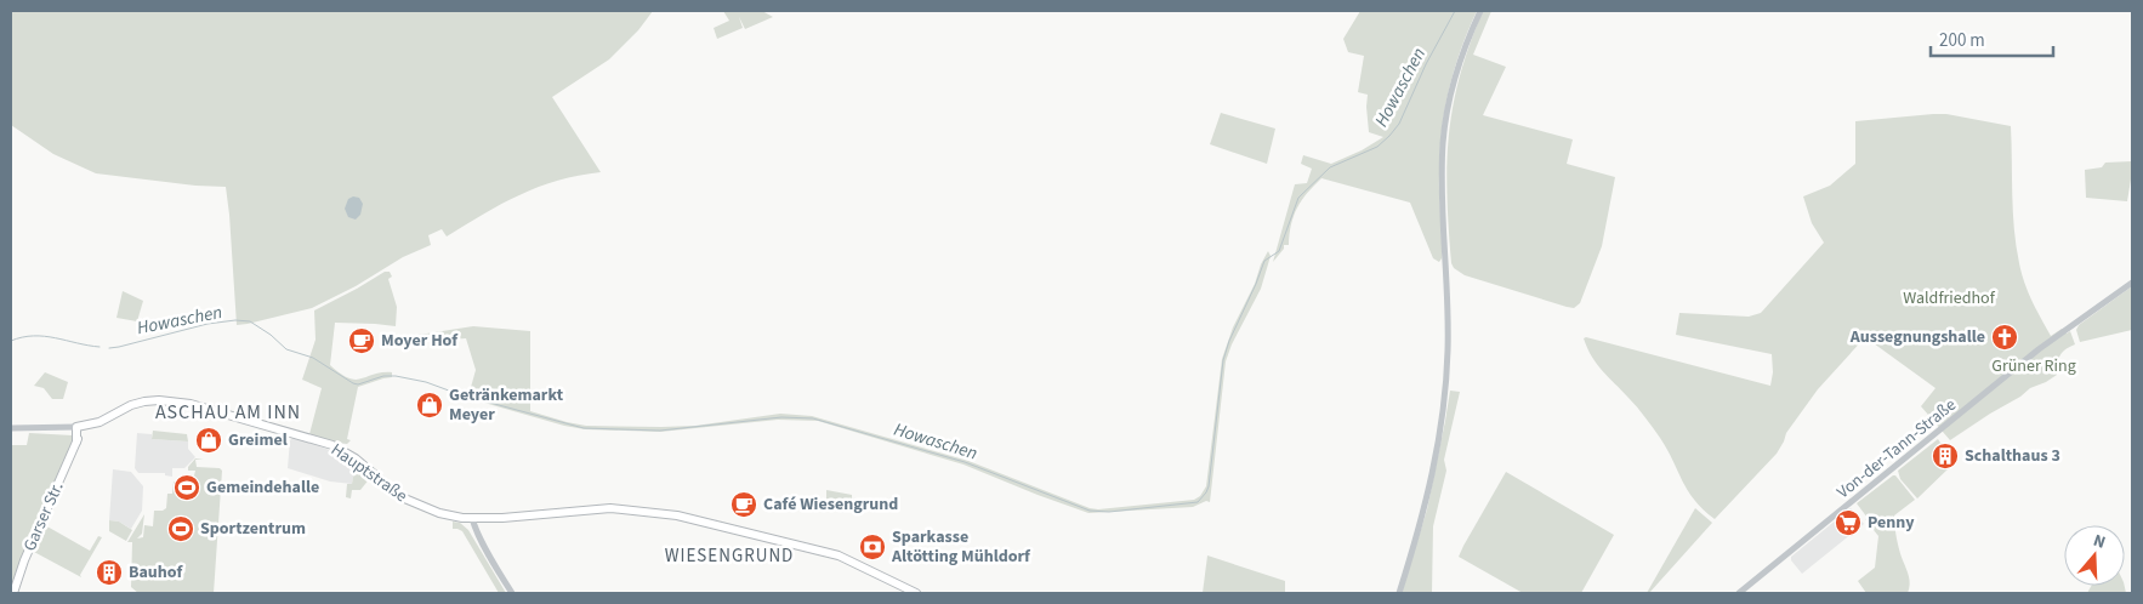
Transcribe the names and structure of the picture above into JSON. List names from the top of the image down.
{
  "streets": {
    "main road": ["Hauptstraße", "Garser Str."],
    "street": ["Von-der-Tann-Straße"]
  },
  "crossings": [
    ["Hauptstraße", "Garser Str."]
  ],
  "districts": ["ASCHAU AM INN", "WIESENGRUND"],
  "water": ["Howaschen"],
  "parks": ["Waldfriedhof", "Grüner Ring"],
  "places": {
    "church": ["Aussegnungshalle"],
    "cafe": ["Moyer Hof", "Café Wiesengrund"],
    "shop": ["Getränkemarkt Meyer", "Greimel"],
    "building": ["Schalthaus 3", "Bauhof"],
    "sports": ["Gemeindehalle", "Sportzentrum"],
    "supermarket": ["Penny"],
    "bank": ["Sparkasse Altötting Mühldorf"]
  },
  "scale_bar": "200 m",
  "north": "top"
}
